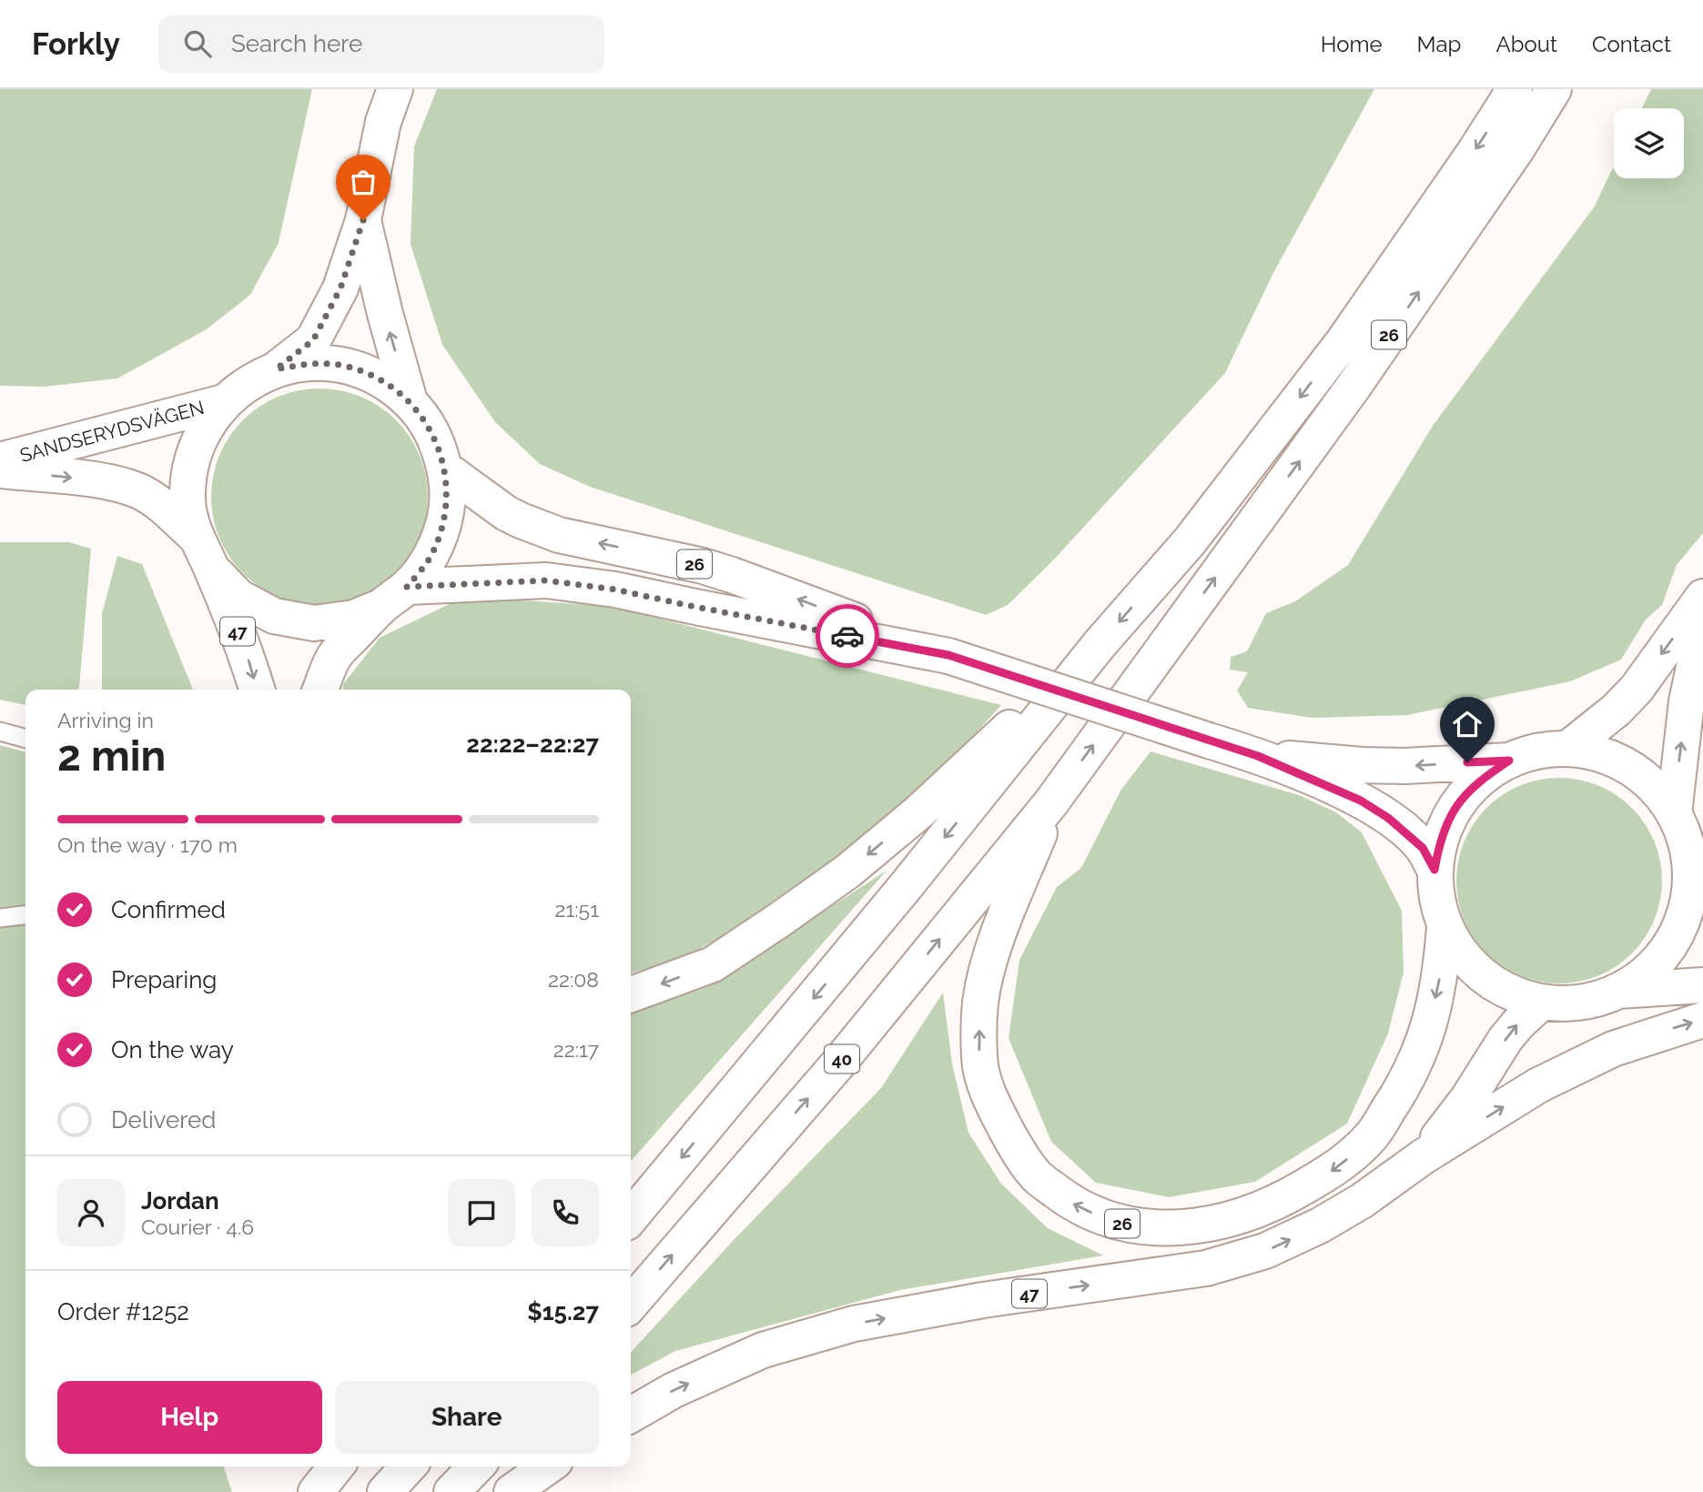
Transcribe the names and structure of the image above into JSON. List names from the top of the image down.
{
  "streets": {
    "main road": [
      "26",
      "SANDSERYDSVÄGEN",
      "47",
      "40"
    ]
  },
  "crossings": [
    ["26", "47"],
    ["26", "40"]
  ],
  "page": {
    "header": "Forkly",
    "search": "Search here",
    "nav": [
      "Home",
      "Map",
      "About",
      "Contact"
    ],
    "heading": ["2 min", "Arriving in", "22:22–22:27"],
    "panel": [
      "Jordan",
      "Courier · 4.6",
      "Order #1252",
      "$15.27"
    ],
    "bar": "On the way · 170 m",
    "list": [
      ["Confirmed", "21:51"],
      ["Preparing", "22:08"],
      ["On the way", "22:17"],
      "Delivered"
    ],
    "buttons": ["Help", "Share"]
  }
}
